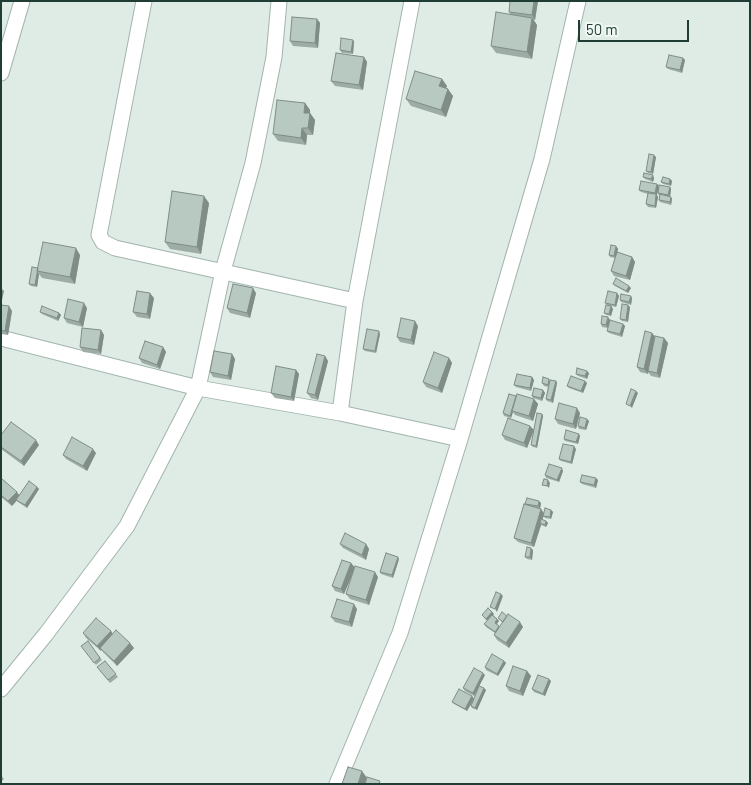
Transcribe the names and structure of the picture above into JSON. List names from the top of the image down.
{
  "scale_bar": "50 m"
}
